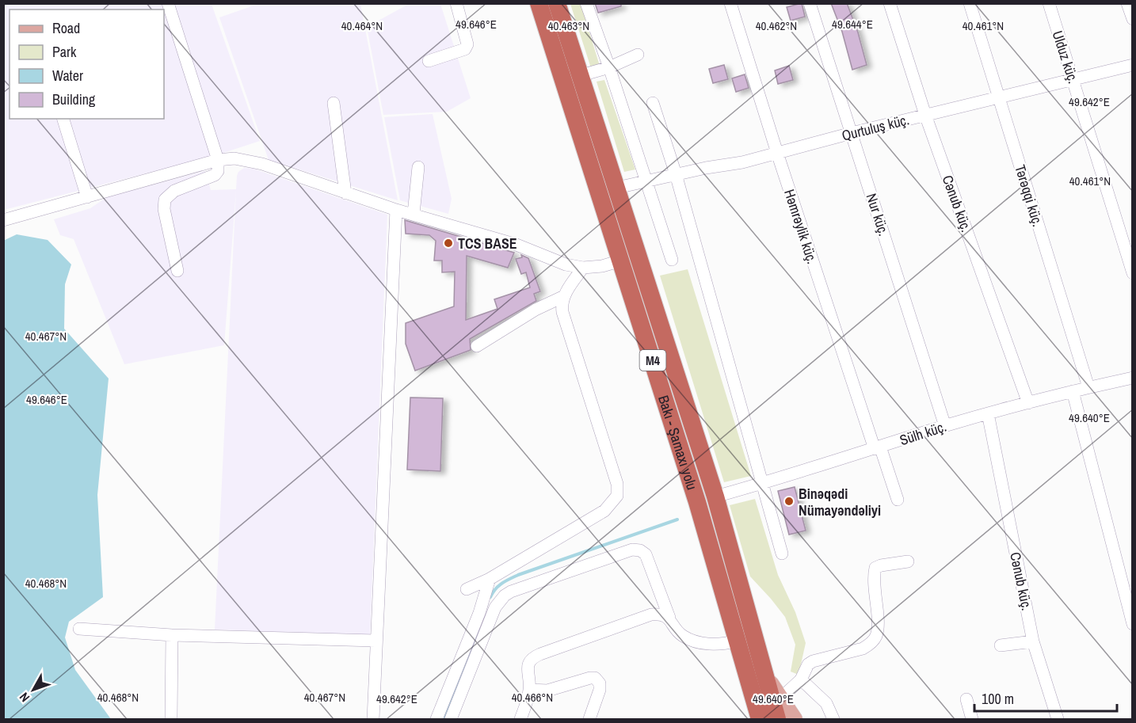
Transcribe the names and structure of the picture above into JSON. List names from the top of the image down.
{
  "streets": {
    "highway": ["M4", "Bakı - Şamaxı yolu"],
    "street": [
      "Ulduz küç.",
      "Qurtuluş küç.",
      "Tərəqqi küç.",
      "Cənub küç.",
      "Nur küç.",
      "Həmrəylik küç.",
      "Sülh küç."
    ]
  },
  "crossings": [
    ["Ulduz küç.", "Qurtuluş küç."],
    ["Qurtuluş küç.", "Tərəqqi küç."],
    ["Qurtuluş küç.", "Cənub küç."],
    ["Qurtuluş küç.", "Nur küç."],
    ["Qurtuluş küç.", "Həmrəylik küç."],
    ["Qurtuluş küç.", "Bakı - Şamaxı yolu"],
    ["Tərəqqi küç.", "Sülh küç."],
    ["Cənub küç.", "Sülh küç."],
    ["Nur küç.", "Sülh küç."],
    ["Həmrəylik küç.", "Sülh küç."],
    ["Sülh küç.", "Bakı - Şamaxı yolu"]
  ],
  "places": ["TCS BASE", "Binəqədi Nümayəndəliyi"],
  "legend": [
    "Road",
    "Park",
    "Water",
    "Building"
  ],
  "scale_bar": "100 m",
  "north": "bottom left",
  "coordinates": [
    "49.646°E",
    "49.644°E",
    "40.464°N",
    "40.463°N",
    "40.462°N",
    "40.461°N",
    "49.642°E",
    "40.467°N",
    "49.640°E",
    "40.468°N",
    "40.466°N"
  ]
}
